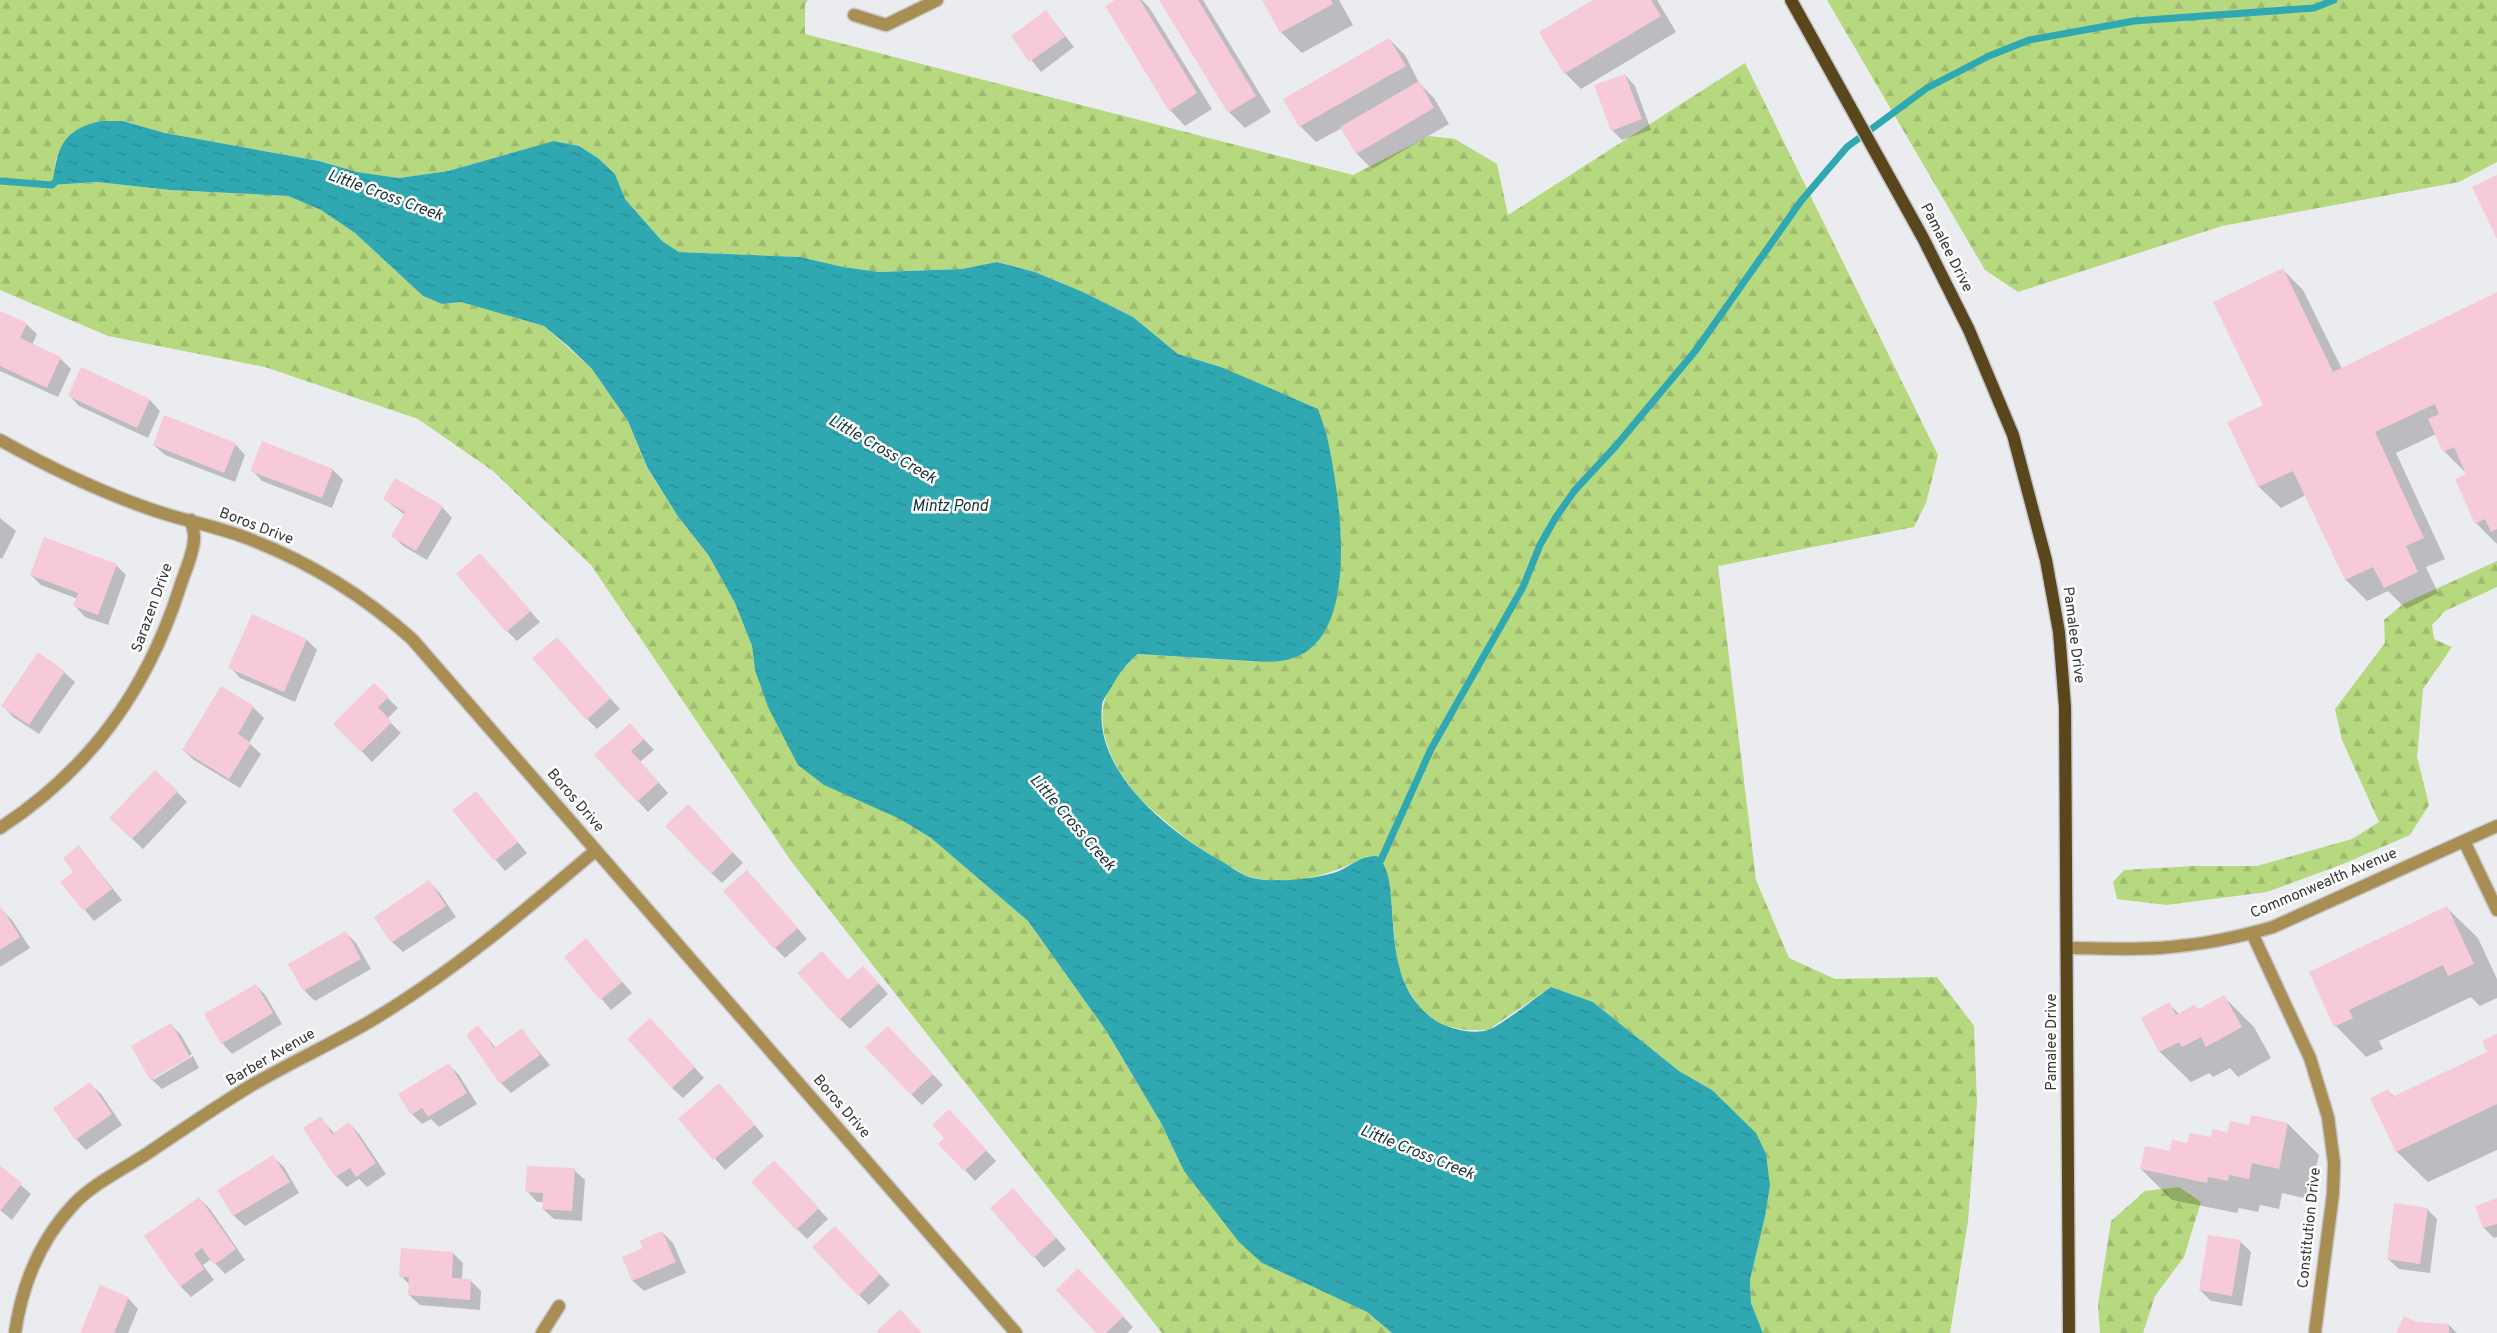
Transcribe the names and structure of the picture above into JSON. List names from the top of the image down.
{
  "streets": {
    "main road": ["Pamalee Drive"],
    "street": [
      "Boros Drive",
      "Sarazen Drive",
      "Commonwealth Avenue",
      "Barber Avenue",
      "Constitution Drive"
    ]
  },
  "crossings": [
    ["Pamalee Drive", "Commonwealth Avenue"],
    ["Boros Drive", "Sarazen Drive"],
    ["Boros Drive", "Barber Avenue"],
    ["Commonwealth Avenue", "Constitution Drive"]
  ],
  "water": ["Little Cross Creek", "Mintz Pond"]
}
